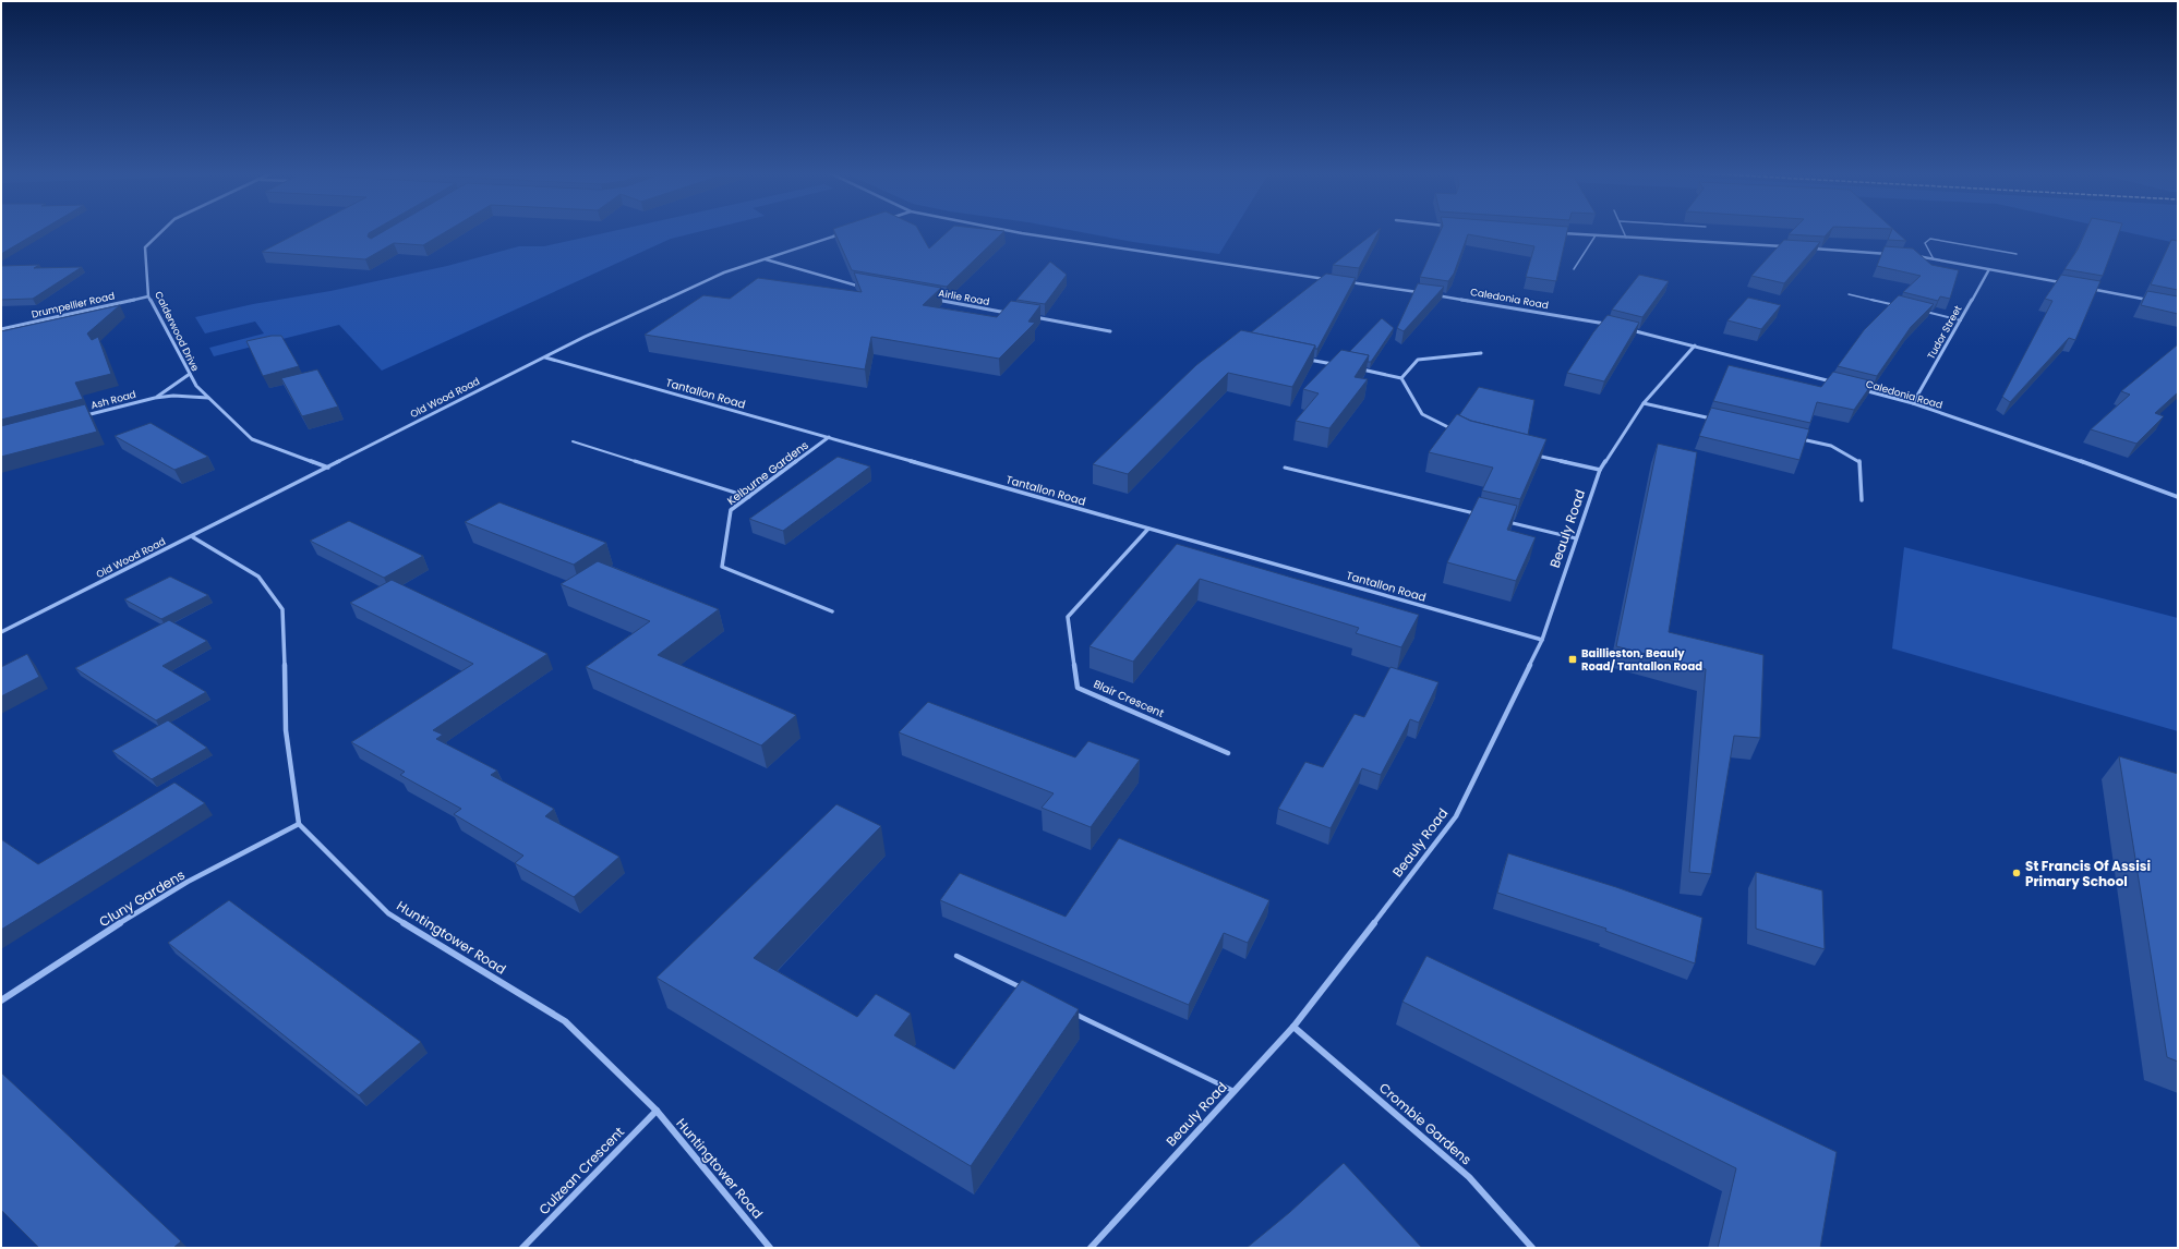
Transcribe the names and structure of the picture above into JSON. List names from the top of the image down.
{
  "streets": {
    "street": [
      "Airlie Road",
      "Caledonia Road",
      "Drumpellier Road",
      "Calderwood Drive",
      "Tudor Street",
      "Tantallon Road",
      "Old Wood Road",
      "Ash Road",
      "Kelburne Gardens",
      "Beauly Road",
      "Blair Crescent",
      "Cluny Gardens",
      "Huntingtower Road",
      "Crombie Gardens",
      "Culzean Crescent"
    ]
  },
  "crossings": [
    ["Caledonia Road", "Tudor Street"],
    ["Drumpellier Road", "Calderwood Drive"],
    ["Calderwood Drive", "Old Wood Road"],
    ["Calderwood Drive", "Ash Road"],
    ["Tantallon Road", "Old Wood Road"],
    ["Tantallon Road", "Kelburne Gardens"],
    ["Tantallon Road", "Beauly Road"],
    ["Tantallon Road", "Blair Crescent"],
    ["Beauly Road", "Crombie Gardens"],
    ["Cluny Gardens", "Huntingtower Road"],
    ["Huntingtower Road", "Culzean Crescent"]
  ],
  "places": {
    "transit": ["Baillieston, Beauly Road/ Tantallon Road"],
    "other": ["St Francis Of Assisi Primary School"]
  }
}
